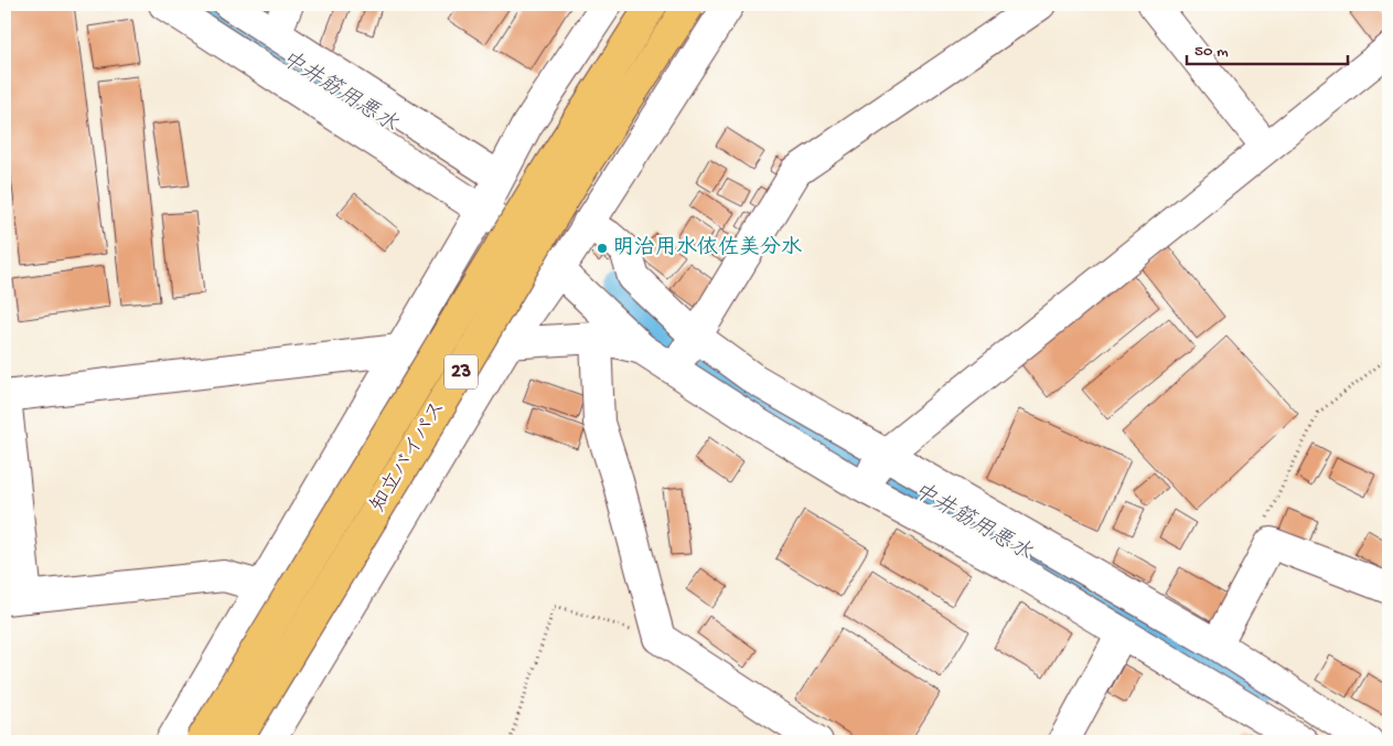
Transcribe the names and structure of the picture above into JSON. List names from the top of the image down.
{
  "streets": {
    "highway": ["23", "知立バイパス"]
  },
  "water": ["中井筋用悪水"],
  "places": ["明治用水依佐美分水"],
  "scale_bar": "50 m"
}
